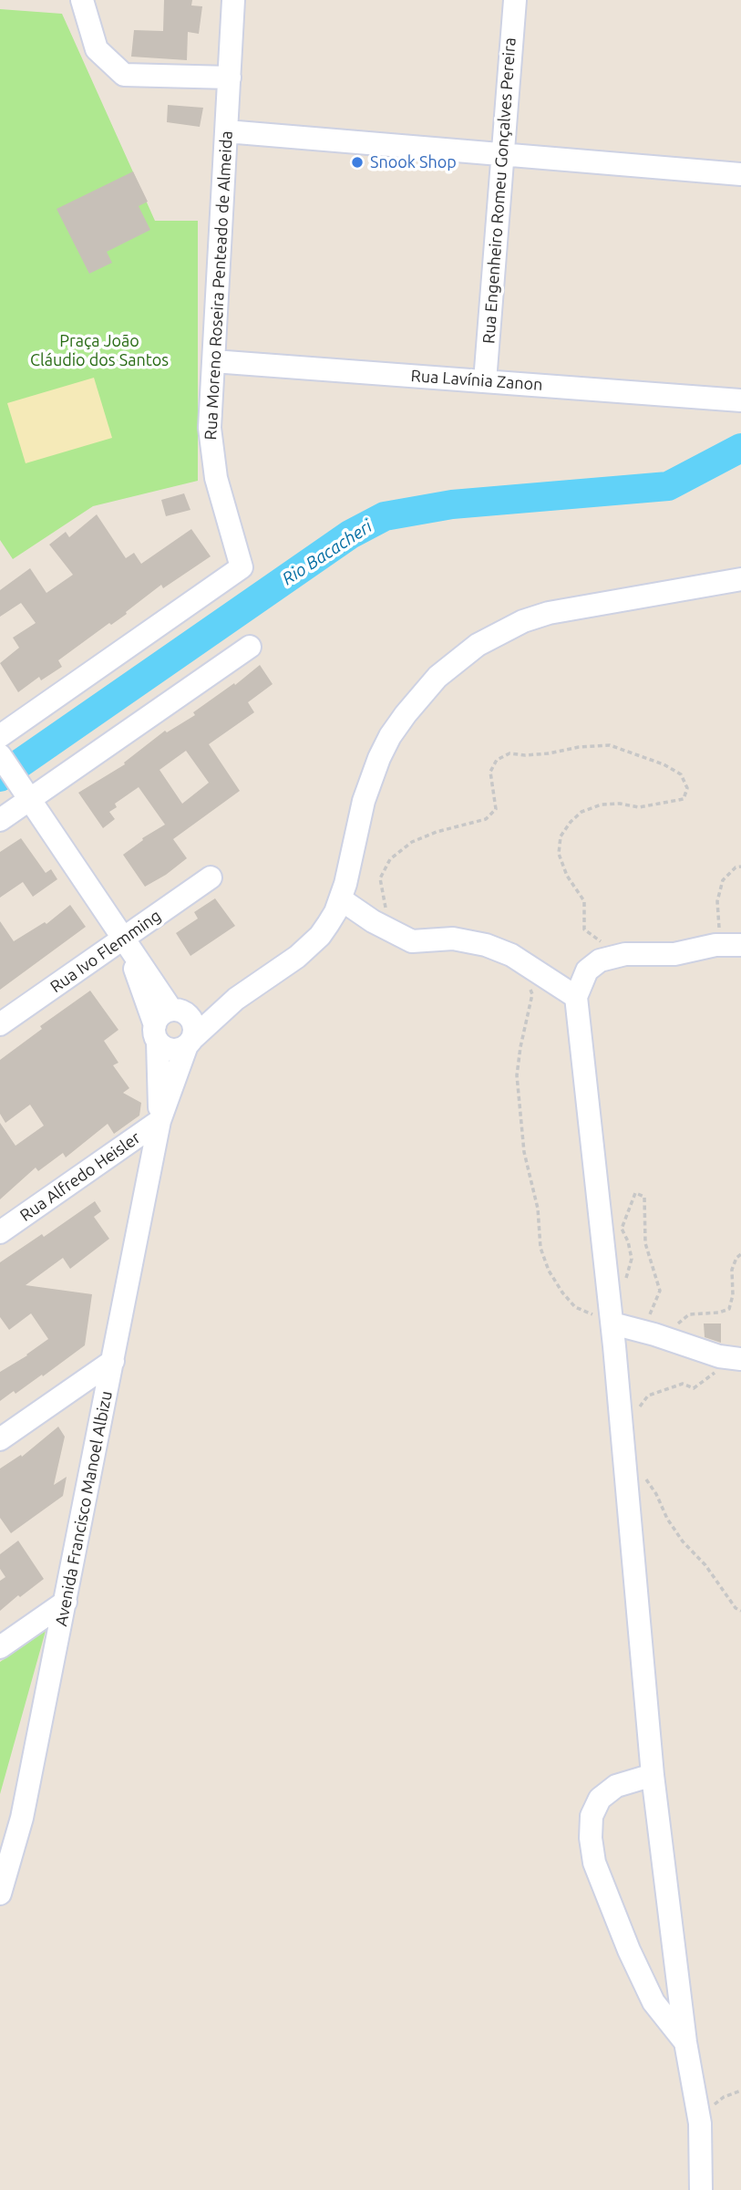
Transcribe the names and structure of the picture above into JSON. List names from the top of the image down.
{
  "streets": {
    "street": [
      "Rua Engenheiro Romeu Gonçalves Pereira",
      "Rua Moreno Roseira Penteado de Almeida",
      "Rua Lavínia Zanon",
      "Rua Ivo Flemming",
      "Rua Alfredo Heisler",
      "Avenida Francisco Manoel Albizu"
    ]
  },
  "crossings": [
    ["Rua Engenheiro Romeu Gonçalves Pereira", "Rua Lavínia Zanon"],
    ["Rua Moreno Roseira Penteado de Almeida", "Rua Lavínia Zanon"],
    ["Rua Ivo Flemming", "Avenida Francisco Manoel Albizu"],
    ["Rua Alfredo Heisler", "Avenida Francisco Manoel Albizu"]
  ],
  "water": ["Rio Bacacheri"],
  "parks": ["Praça João Cláudio dos Santos"],
  "places": ["Snook Shop"]
}
